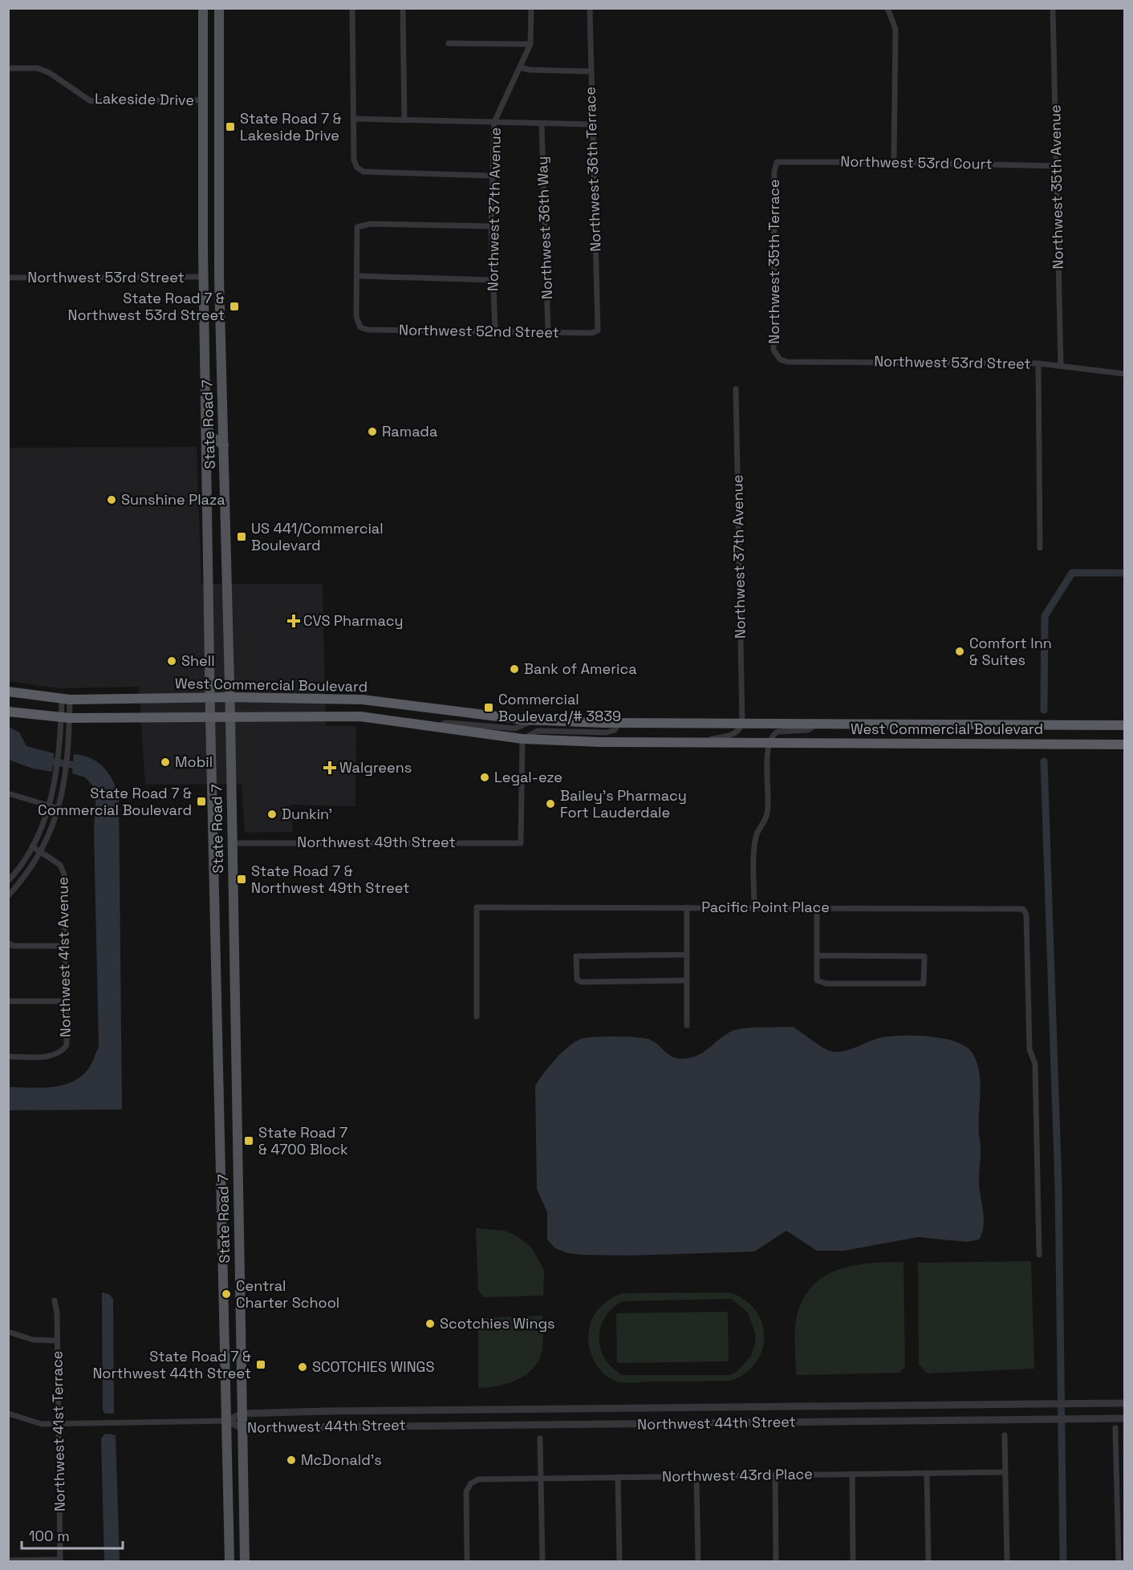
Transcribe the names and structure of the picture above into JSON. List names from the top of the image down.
{
  "streets": {
    "highway": ["West Commercial Boulevard"],
    "main road": ["State Road 7"],
    "street": [
      "Lakeside Drive",
      "Northwest 53rd Court",
      "Northwest 36th Terrace",
      "Northwest 35th Avenue",
      "Northwest 37th Avenue",
      "Northwest 36th Way",
      "Northwest 35th Terrace",
      "Northwest 53rd Street",
      "Northwest 52nd Street",
      "Northwest 49th Street",
      "Pacific Point Place",
      "Northwest 41st Avenue",
      "Northwest 44th Street",
      "Northwest 41st Terrace",
      "Northwest 43rd Place"
    ]
  },
  "crossings": [
    ["Lakeside Drive", "State Road 7"],
    ["Northwest 53rd Court", "Northwest 35th Avenue"],
    ["Northwest 53rd Court", "Northwest 35th Terrace"],
    ["Northwest 36th Terrace", "Northwest 52nd Street"],
    ["Northwest 35th Avenue", "Northwest 53rd Street"],
    ["Northwest 37th Avenue", "Northwest 52nd Street"],
    ["Northwest 37th Avenue", "West Commercial Boulevard"],
    ["Northwest 36th Way", "Northwest 52nd Street"],
    ["Northwest 35th Terrace", "Northwest 53rd Street"],
    ["Northwest 53rd Street", "State Road 7"],
    ["State Road 7", "West Commercial Boulevard"],
    ["State Road 7", "Northwest 49th Street"],
    ["State Road 7", "Northwest 44th Street"],
    ["West Commercial Boulevard", "Northwest 49th Street"]
  ],
  "places": {
    "transit": [
      "State Road 7 & Lakeside Drive",
      "State Road 7 & Northwest 53rd Street",
      "US 441/Commercial Boulevard",
      "Commercial Boulevard/# 3839",
      "State Road 7 & Commercial Boulevard",
      "State Road 7 & Northwest 49th Street",
      "State Road 7 & 4700 Block",
      "State Road 7 & Northwest 44th Street"
    ],
    "other": [
      "Ramada",
      "Sunshine Plaza",
      "Comfort Inn & Suites",
      "Shell",
      "Bank of America",
      "Mobil",
      "Legal-eze",
      "Bailey's Pharmacy Fort Lauderdale",
      "Dunkin'",
      "Central Charter School",
      "Scotchies Wings",
      "SCOTCHIES WINGS",
      "McDonald's"
    ],
    "health": ["CVS Pharmacy", "Walgreens"]
  },
  "scale_bar": "100 m"
}
